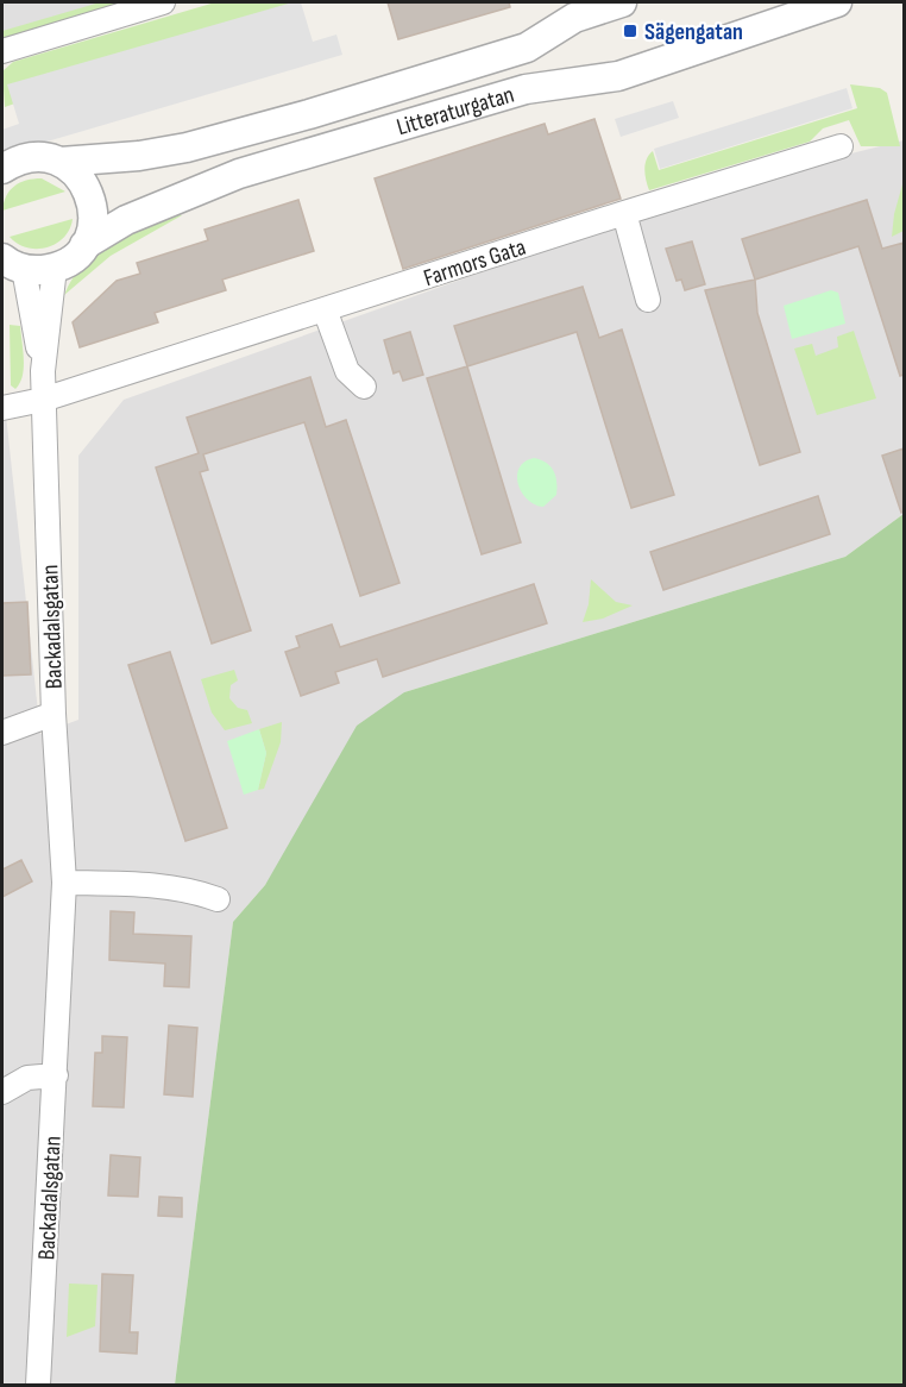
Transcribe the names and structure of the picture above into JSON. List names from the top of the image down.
{
  "streets": {
    "street": ["Litteraturgatan", "Farmors Gata", "Backadalsgatan"]
  },
  "crossings": [
    ["Litteraturgatan", "Backadalsgatan"],
    ["Farmors Gata", "Backadalsgatan"]
  ],
  "places": {
    "transit": ["Sägengatan"]
  }
}
